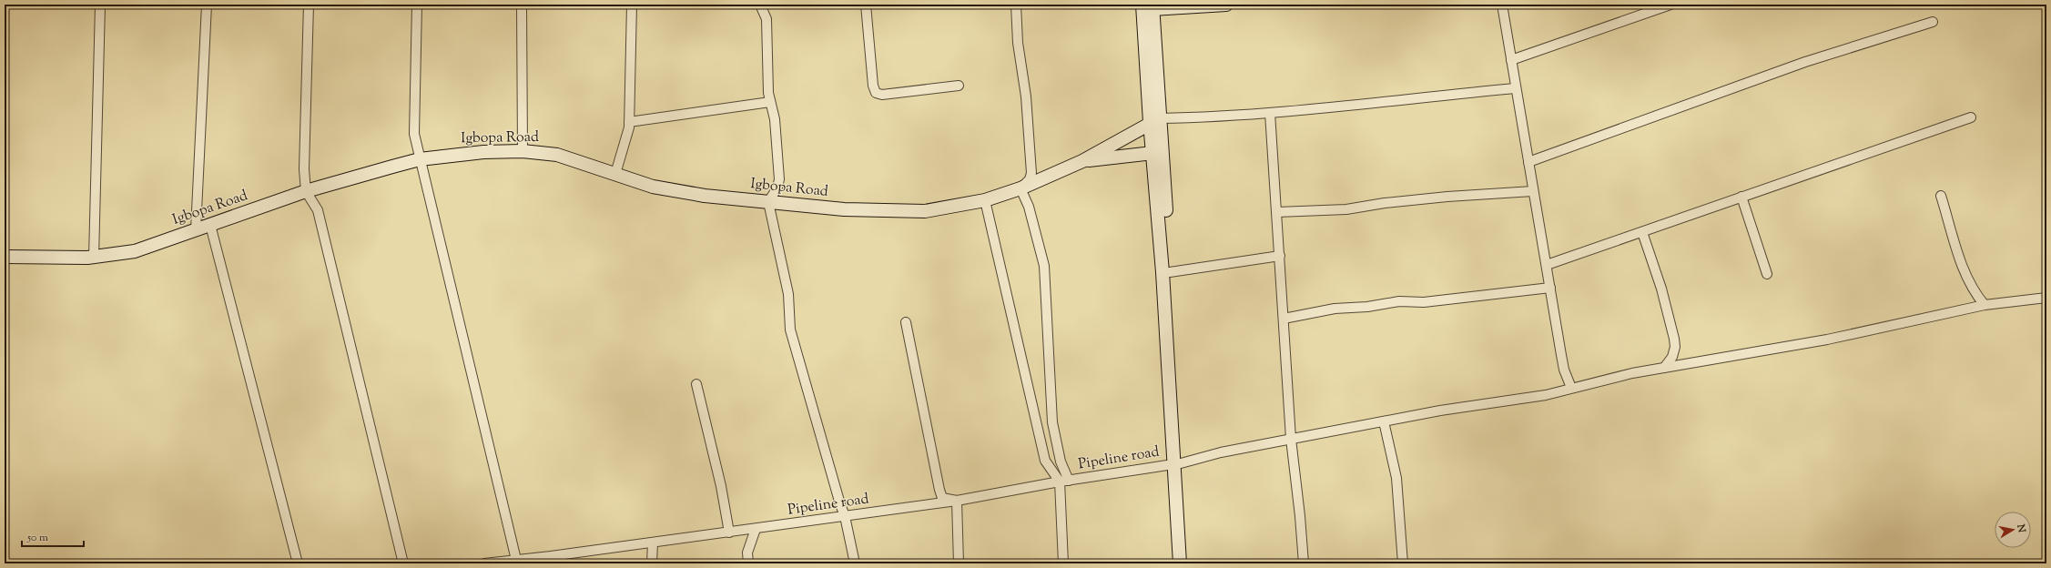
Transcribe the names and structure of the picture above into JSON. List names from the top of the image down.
{
  "streets": {
    "street": ["Igbopa Road", "Pipeline road"]
  },
  "scale_bar": "50 m",
  "north": "right"
}
